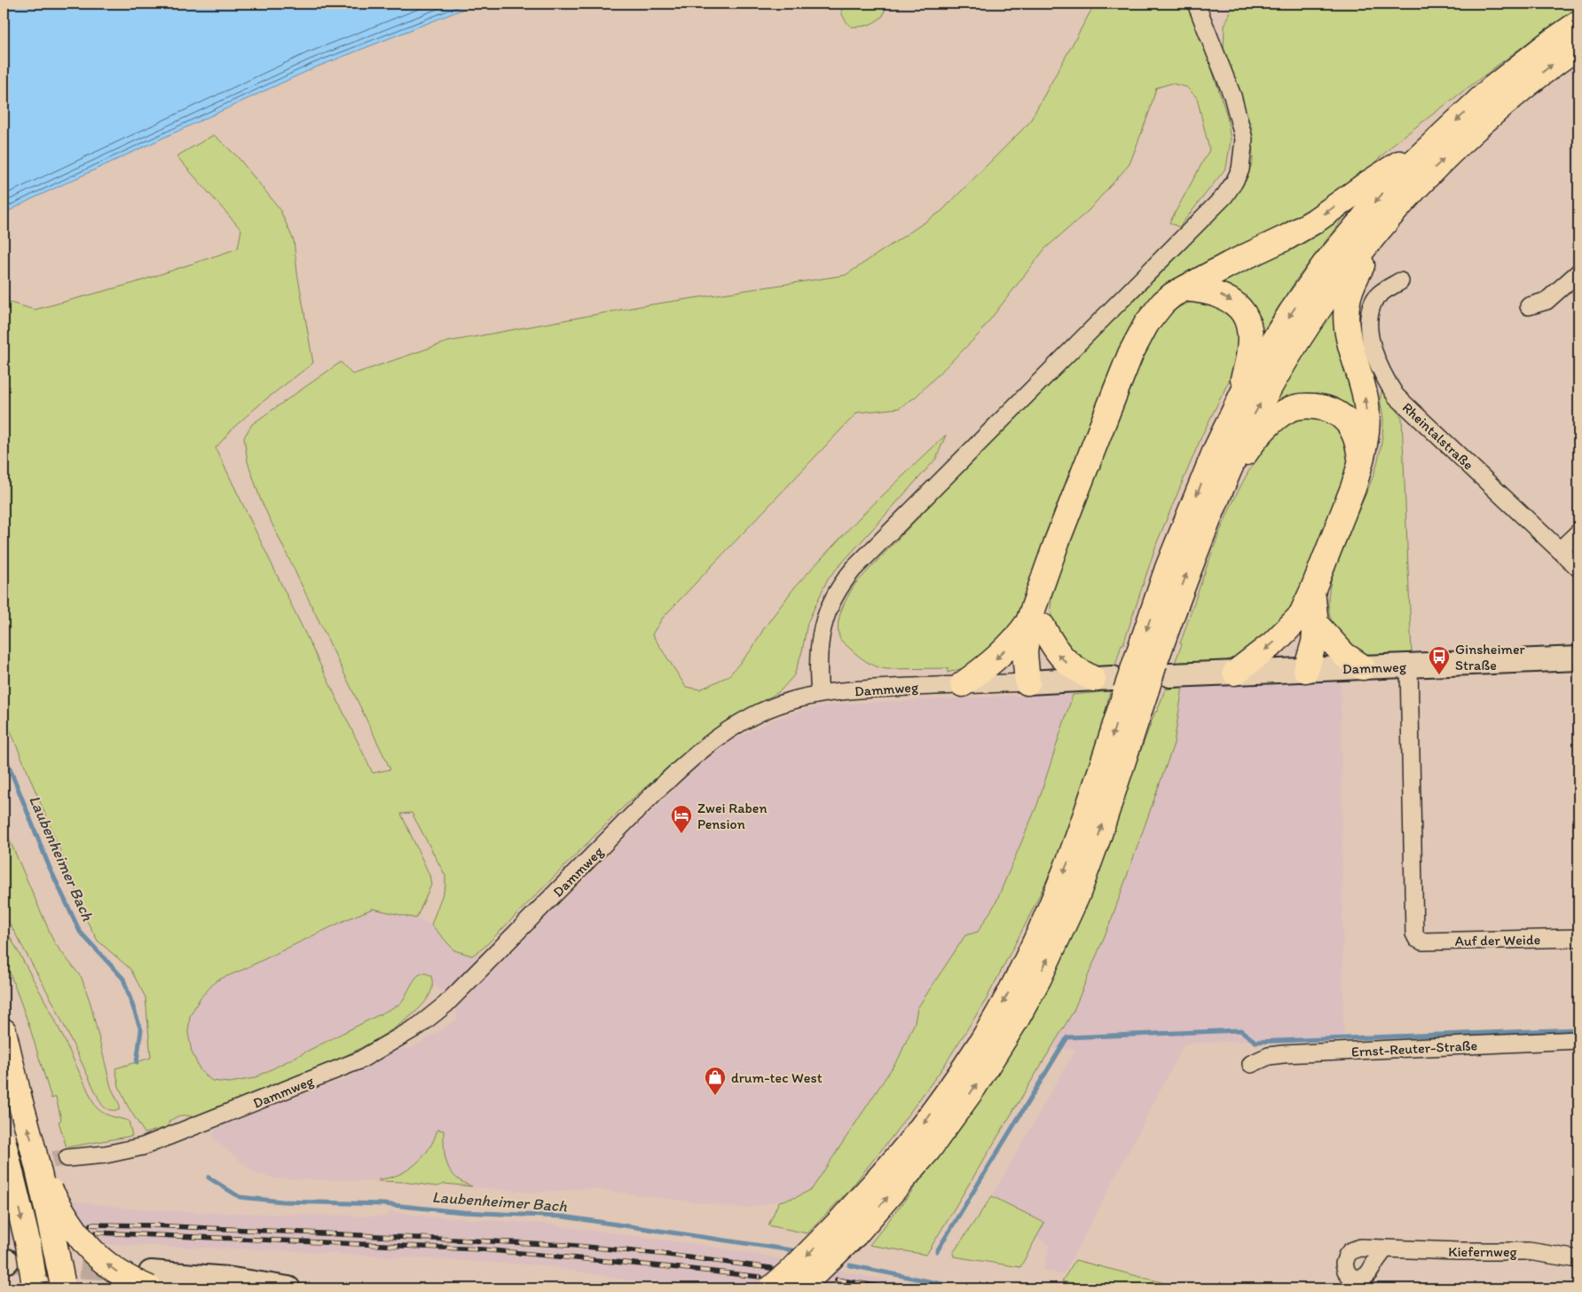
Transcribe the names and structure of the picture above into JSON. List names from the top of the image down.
{
  "streets": {
    "street": [
      "Rheintalstraße",
      "Dammweg",
      "Auf der Weide",
      "Ernst-Reuter-Straße",
      "Kiefernweg"
    ]
  },
  "crossings": [
    ["Dammweg", "Auf der Weide"]
  ],
  "water": ["Laubenheimer Bach"],
  "places": {
    "bus stop": ["Ginsheimer Straße"],
    "hotel": ["Zwei Raben Pension"],
    "shop": ["drum-tec West"]
  }
}
